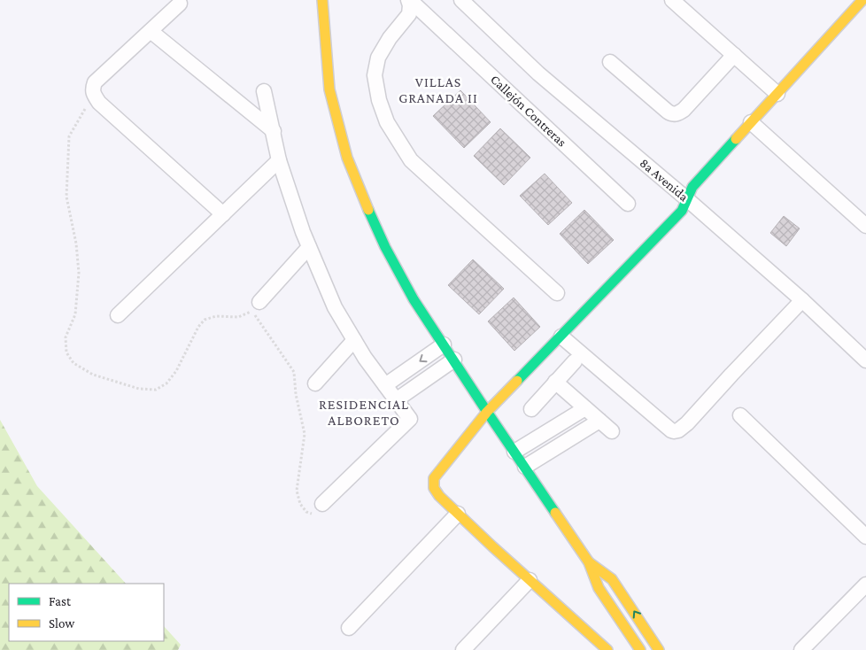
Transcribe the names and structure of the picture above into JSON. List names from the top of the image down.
{
  "streets": {
    "street": ["Callejón Contreras", "8a Avenida"]
  },
  "districts": ["VILLAS GRANADA II", "RESIDENCIAL ALBORETO"],
  "legend": ["Fast", "Slow"]
}
